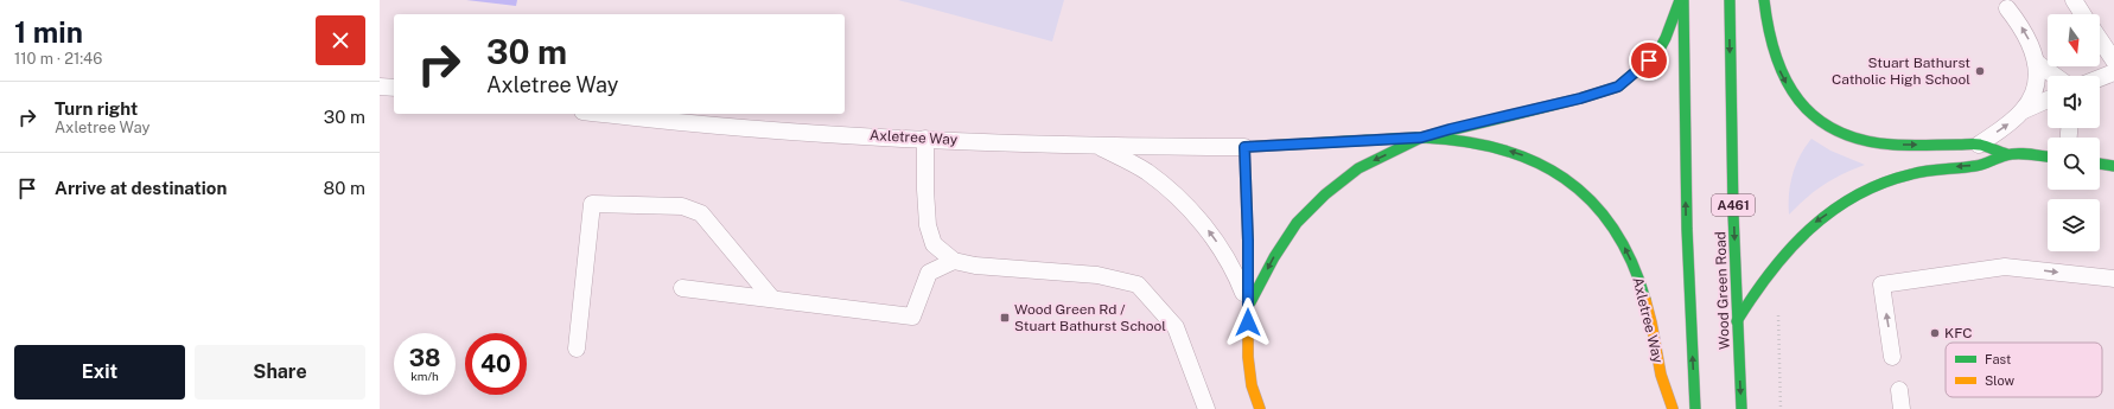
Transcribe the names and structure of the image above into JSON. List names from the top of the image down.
{
  "streets": {
    "main road": ["Axletree Way", "A461", "Wood Green Road"]
  },
  "places": {
    "other": ["Stuart Bathurst Catholic High School", "KFC"],
    "transit": ["Wood Green Rd / Stuart Bathurst School"]
  },
  "legend": ["Fast", "Slow"],
  "north": "bottom",
  "page": {
    "heading": ["1 min", "110 m · 21:46"],
    "turn": ["30 m", "Axletree Way"],
    "list": [
      {
        "name": "Turn right",
        "note": "Axletree Way",
        "value": "30 m"
      },
      {
        "name": "Arrive at destination",
        "value": "80 m"
      }
    ],
    "speed": "38 km/h",
    "limit": "40",
    "buttons": ["Exit", "Share"]
  }
}
